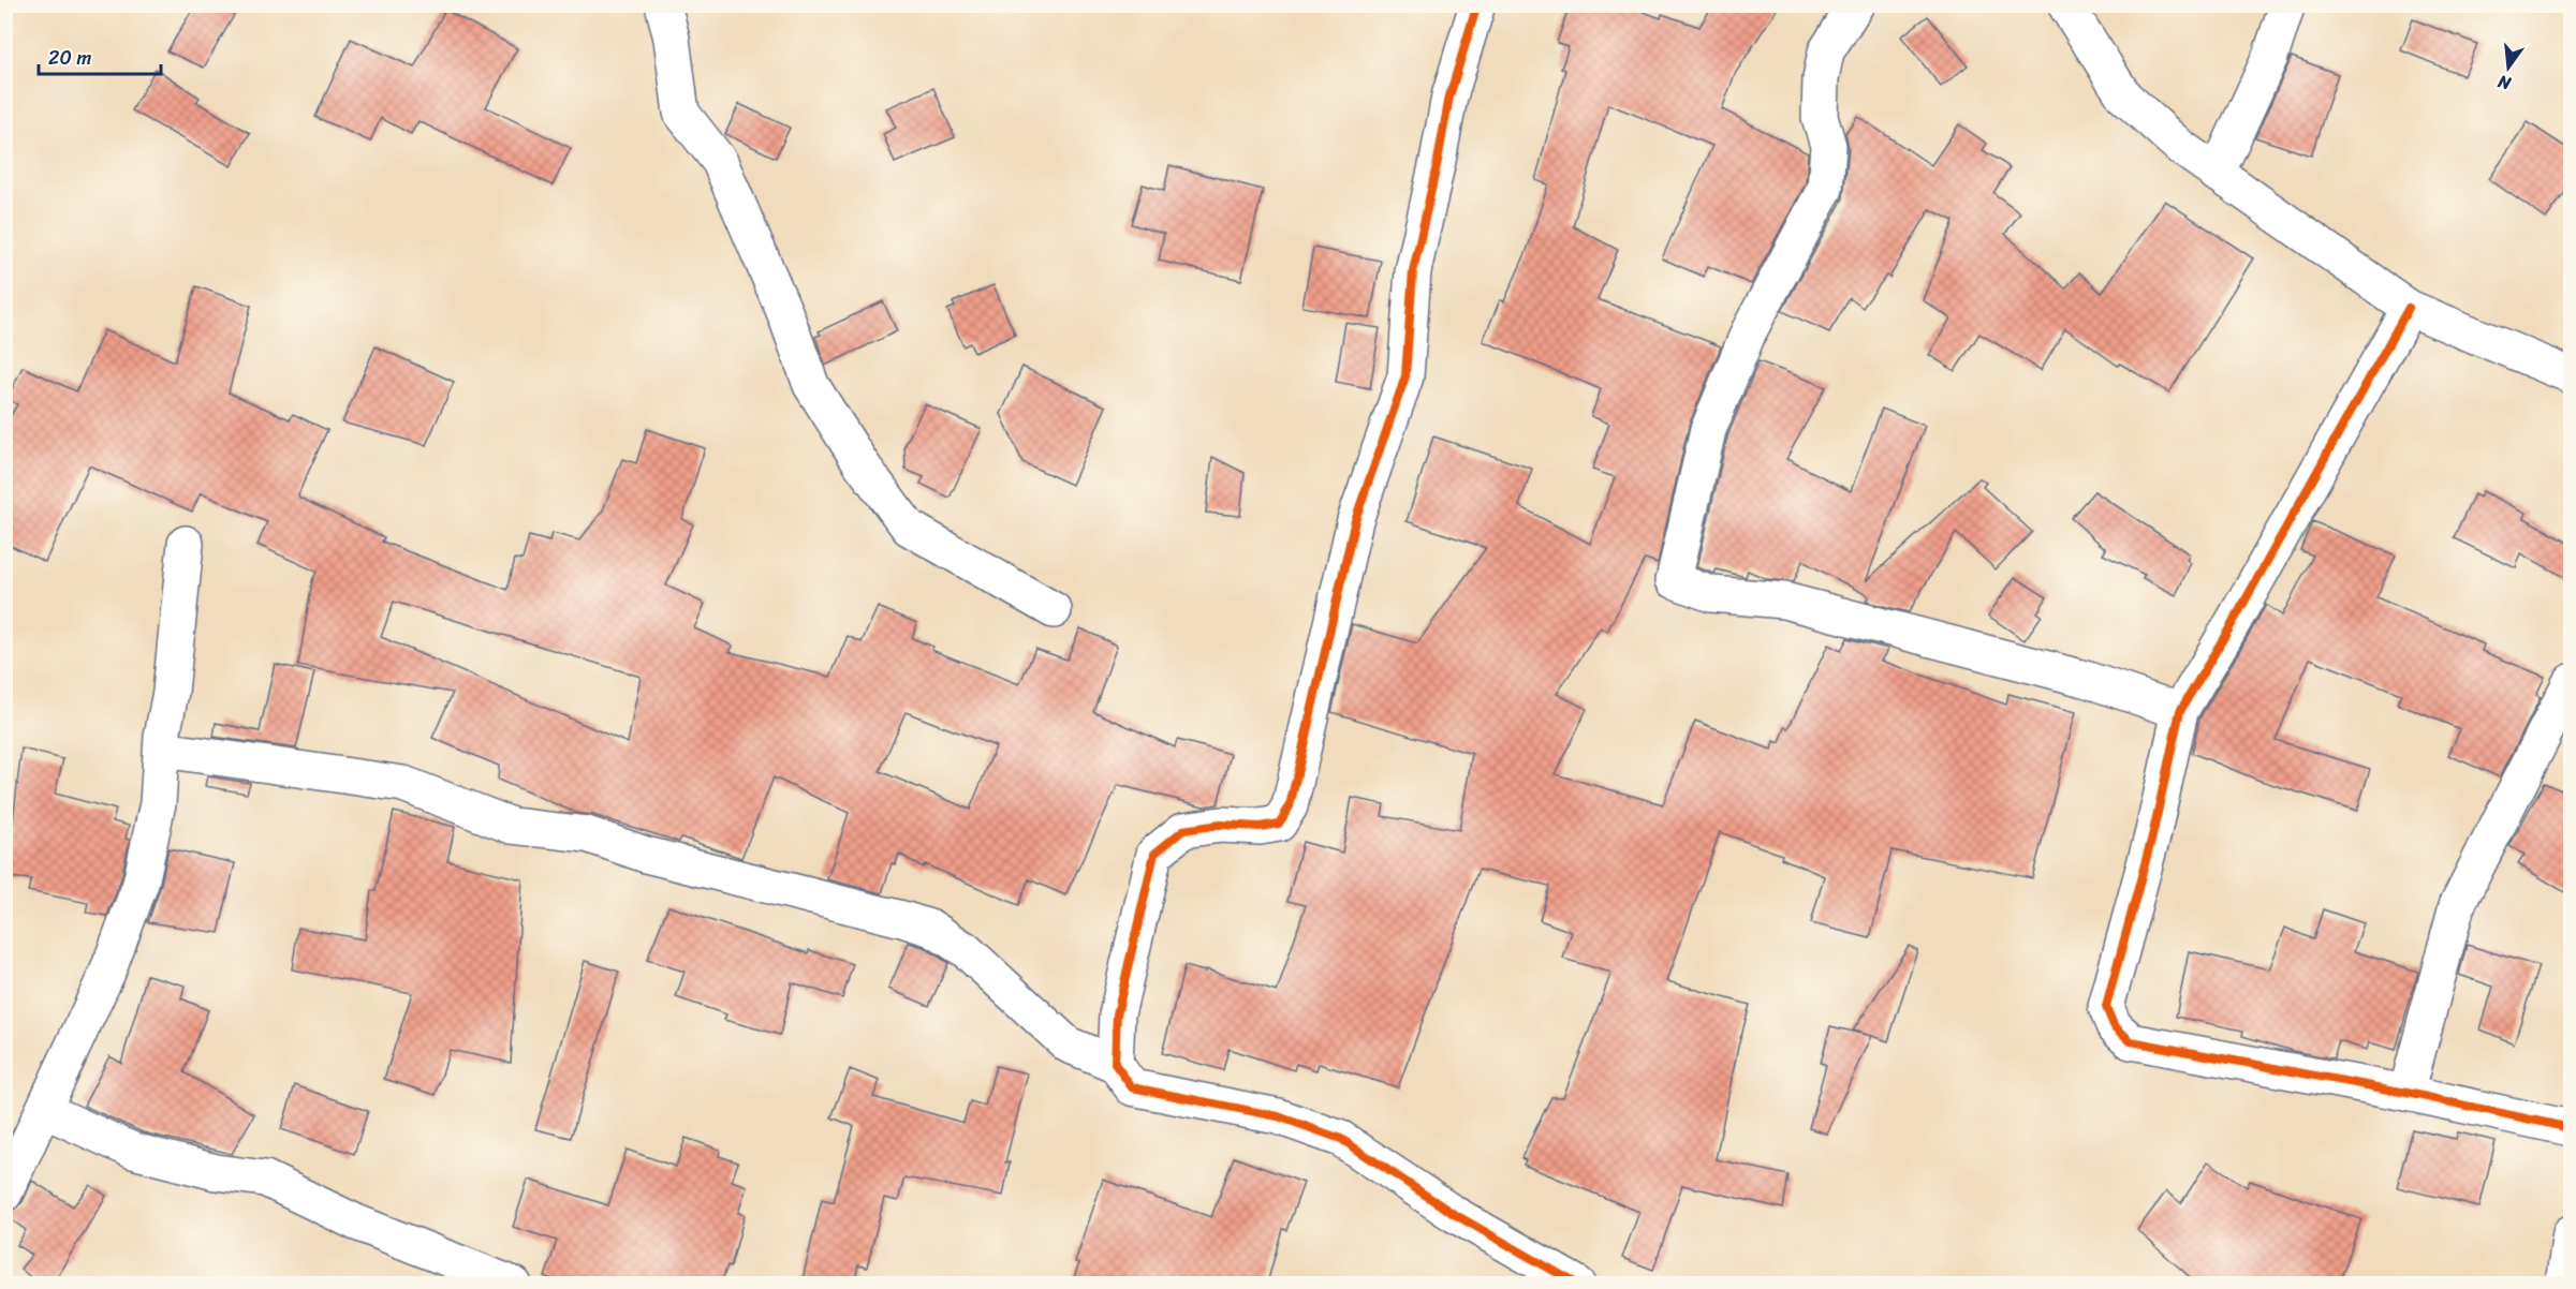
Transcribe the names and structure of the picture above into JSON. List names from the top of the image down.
{
  "scale_bar": "20 m",
  "north": "bottom"
}
